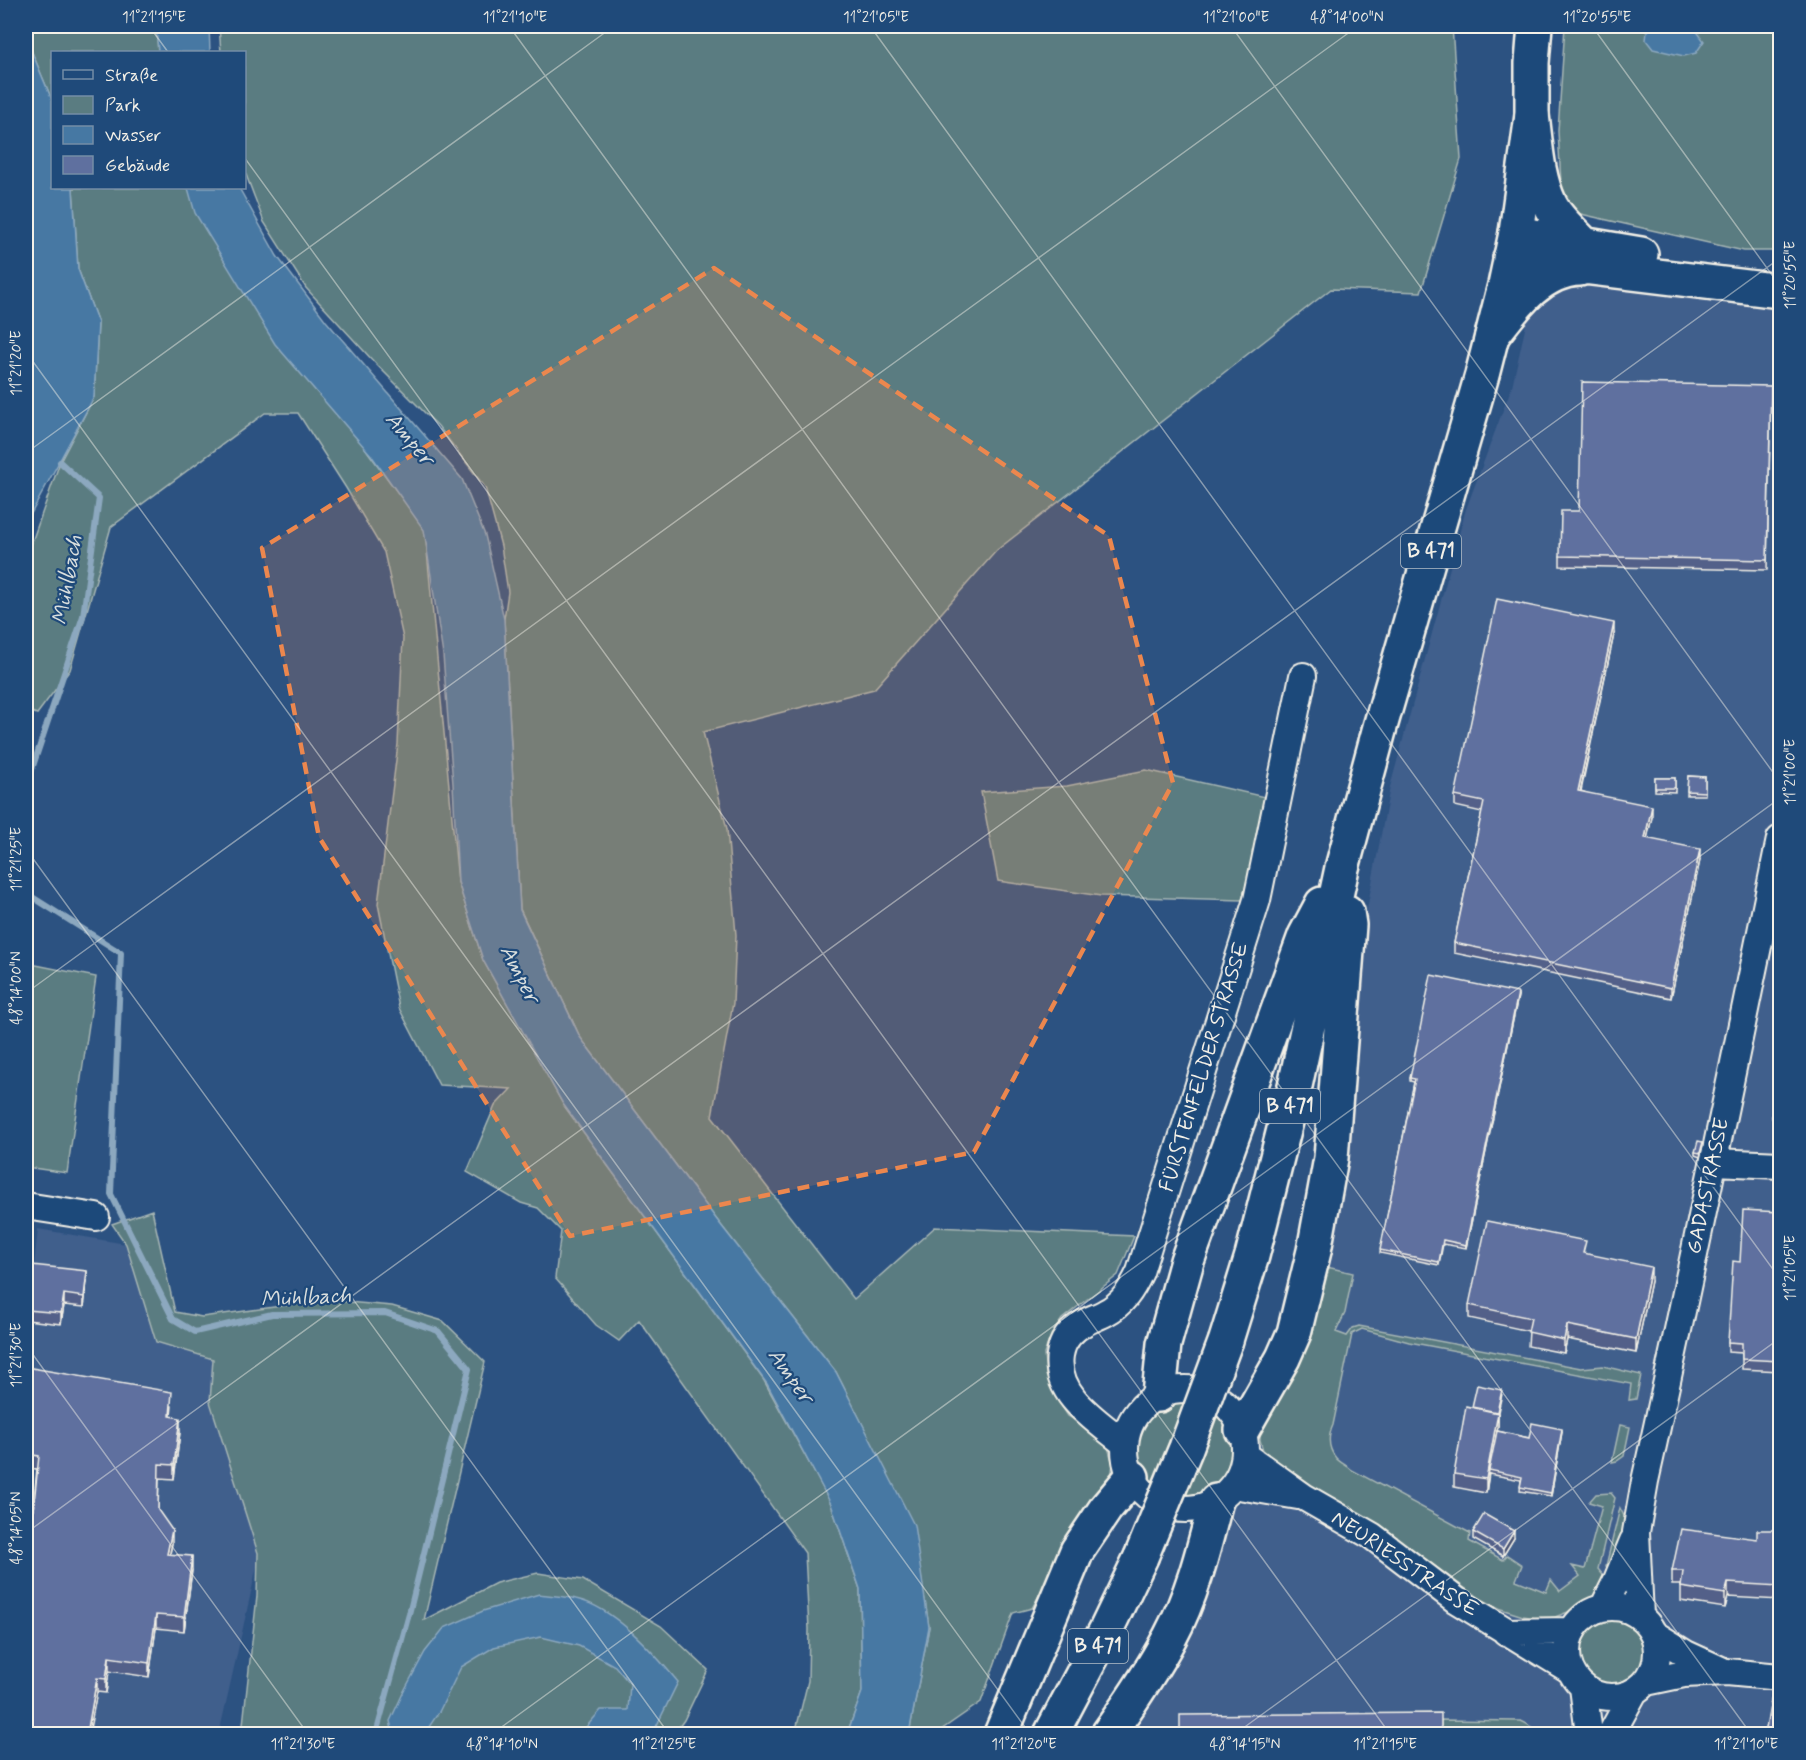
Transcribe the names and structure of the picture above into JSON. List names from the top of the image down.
{
  "streets": {
    "main road": ["B 471"],
    "street": ["FÜRSTENFELDER STRASSE", "GADASTRASSE", "NEURIESSTRASSE"]
  },
  "crossings": [
    ["FÜRSTENFELDER STRASSE", "NEURIESSTRASSE"],
    ["GADASTRASSE", "NEURIESSTRASSE"]
  ],
  "water": ["Amper", "Mühlbach"],
  "legend": [
    "Straße",
    "Park",
    "Wasser",
    "Gebäude"
  ],
  "coordinates": [
    "11°21'15\"E",
    "11°21'10\"E",
    "11°21'05\"E",
    "11°21'00\"E",
    "48°14'00\"N",
    "11°20'55\"E",
    "11°21'20\"E",
    "11°21'25\"E",
    "11°21'30\"E",
    "48°14'05\"N",
    "48°14'10\"N",
    "48°14'15\"N"
  ]
}
